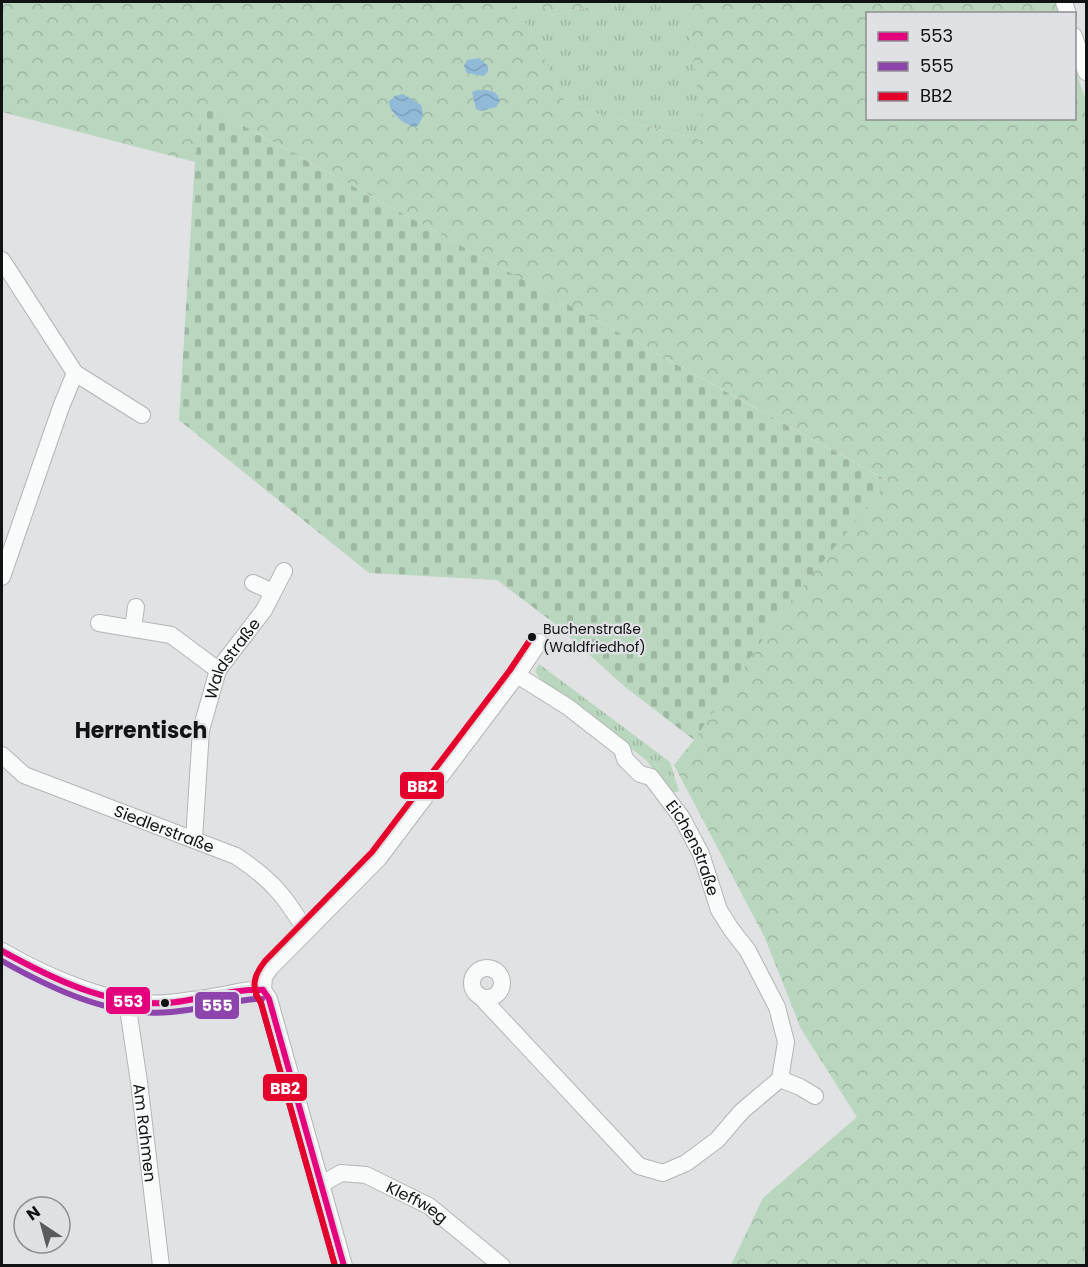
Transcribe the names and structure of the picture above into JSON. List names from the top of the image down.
{
  "streets": {
    "street": [
      "Waldstraße",
      "Siedlerstraße",
      "Eichenstraße",
      "Am Rahmen",
      "Kleffweg"
    ]
  },
  "crossings": [
    ["Waldstraße", "Siedlerstraße"]
  ],
  "districts": ["Herrentisch"],
  "places": ["Buchenstraße (Waldfriedhof)"],
  "lines": ["transit line BB2", "transit line 553", "transit line 555"],
  "legend": ["553", "555", "BB2"],
  "north": "top left"
}
